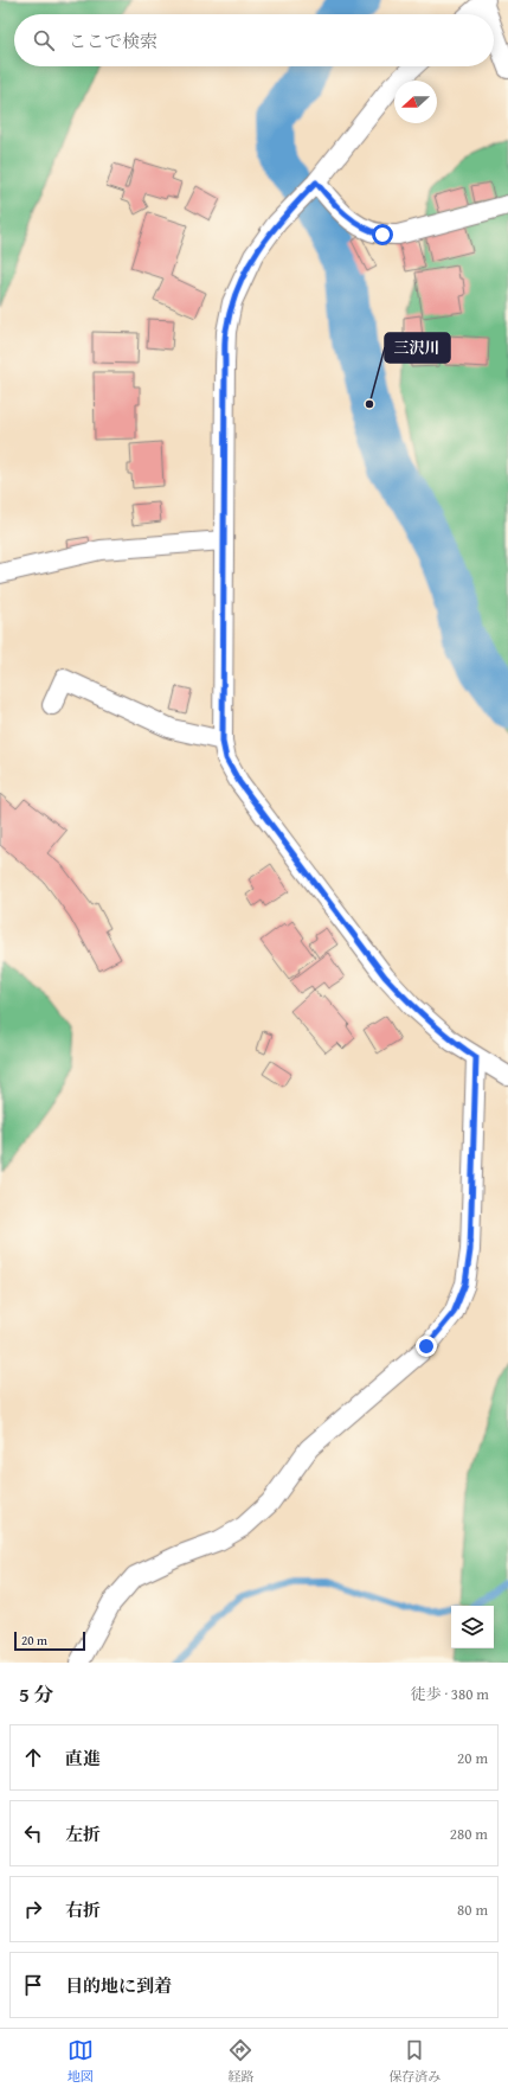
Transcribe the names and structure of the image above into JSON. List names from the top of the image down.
{
  "places": ["三沢川"],
  "scale_bar": "20 m",
  "north": "left",
  "page": {
    "search": "ここで検索",
    "scale": "20 m",
    "heading": ["5 分", "徒歩 · 380 m"],
    "list": [
      ["直進", "20 m"],
      ["左折", "280 m"],
      ["右折", "80 m"],
      "目的地に到着"
    ],
    "nav": ["地図", "経路", "保存済み"]
  }
}
